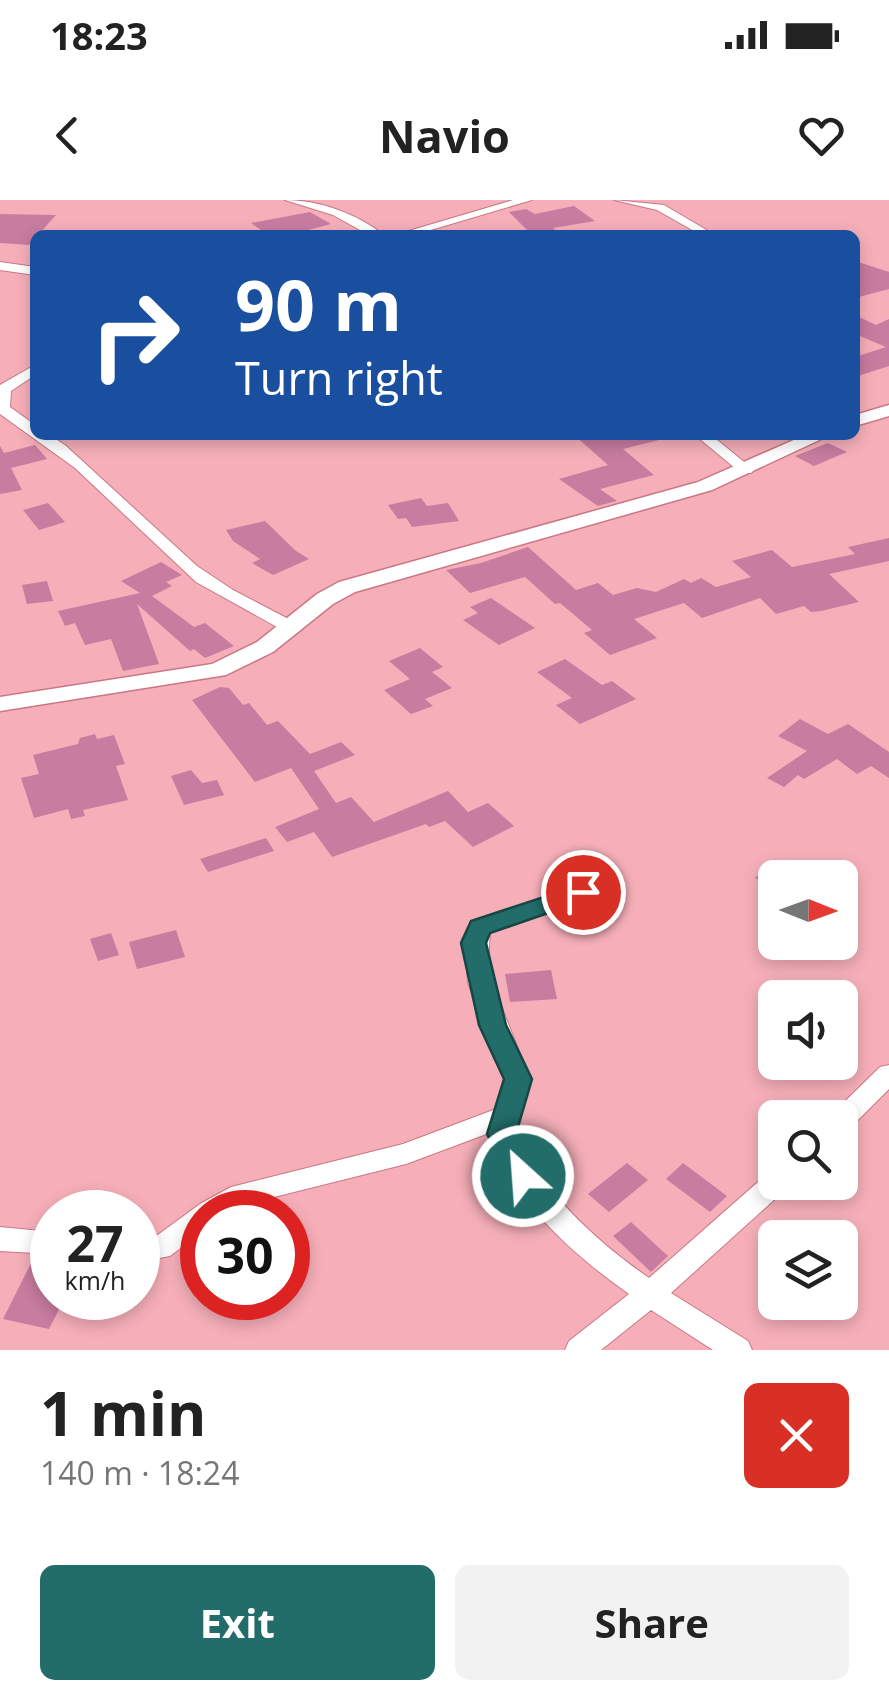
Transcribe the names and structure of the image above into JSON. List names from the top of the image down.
{
  "north": "right",
  "page": {
    "status": "18:23",
    "header": "Navio",
    "turn": ["90 m", "Turn right"],
    "speed": "27 km/h",
    "limit": "30",
    "heading": ["1 min", "140 m · 18:24"],
    "buttons": ["Exit", "Share"]
  }
}
